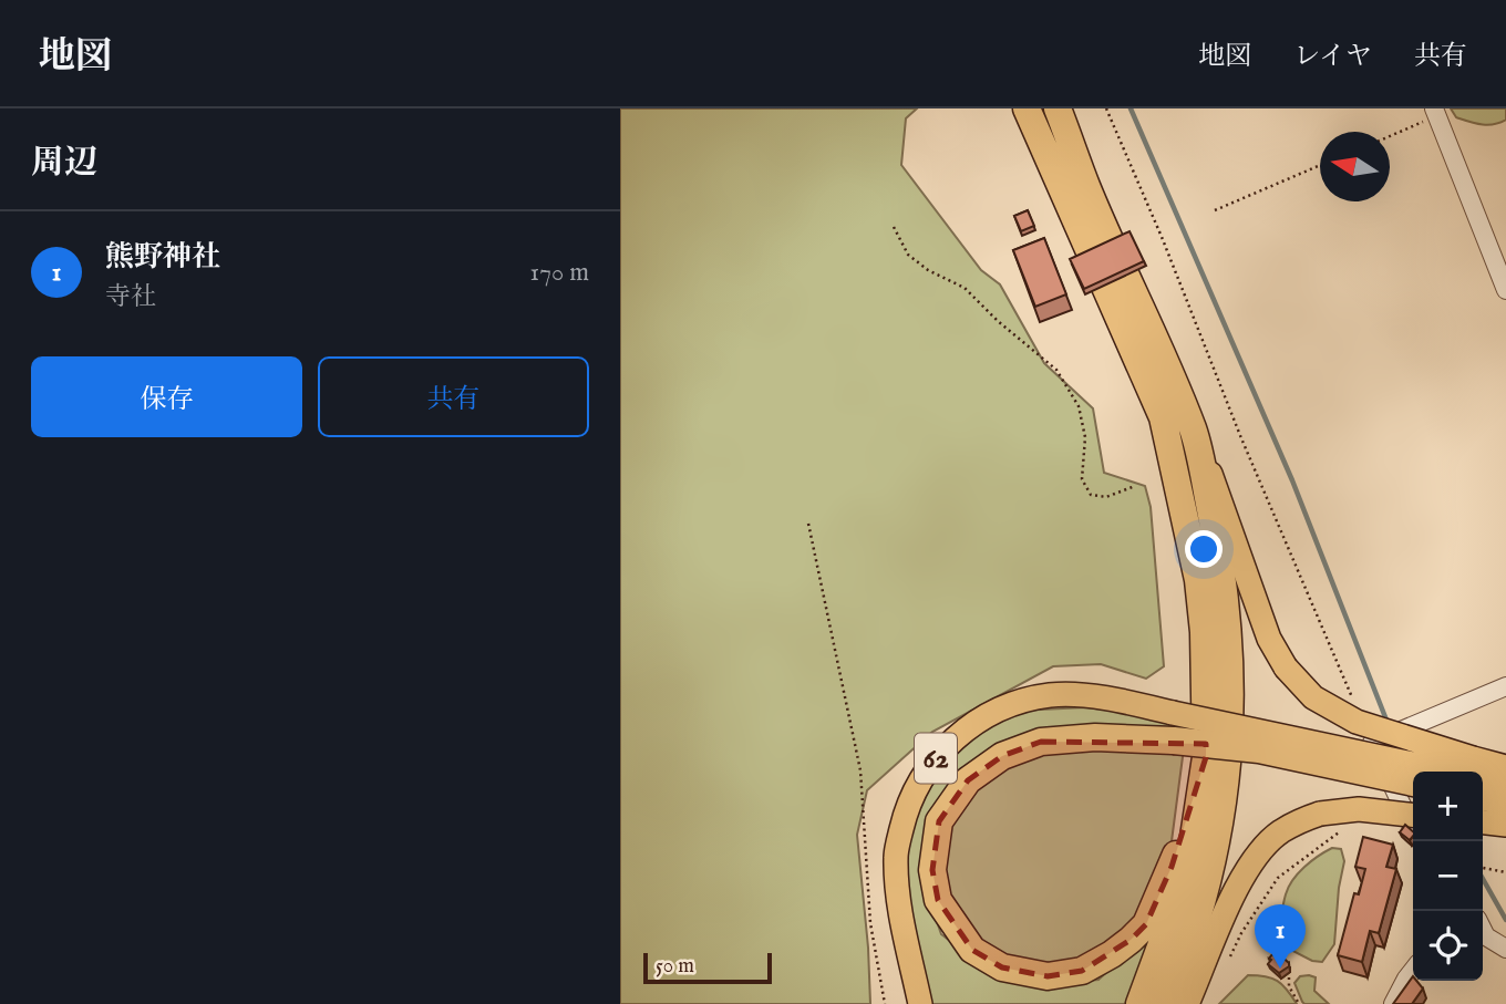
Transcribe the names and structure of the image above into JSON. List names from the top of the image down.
{
  "streets": {
    "main road": ["62"]
  },
  "scale_bar": "50 m",
  "north": "left",
  "page": {
    "header": "地図",
    "nav": ["地図", "レイヤ", "共有"],
    "heading": "周辺",
    "list": [
      {
        "mark": "1",
        "name": "熊野神社",
        "note": "寺社",
        "value": "170 m"
      }
    ],
    "buttons": ["保存", "共有"],
    "map_buttons": ["+", "−"],
    "pins": "1",
    "scale": "50 m"
  }
}
